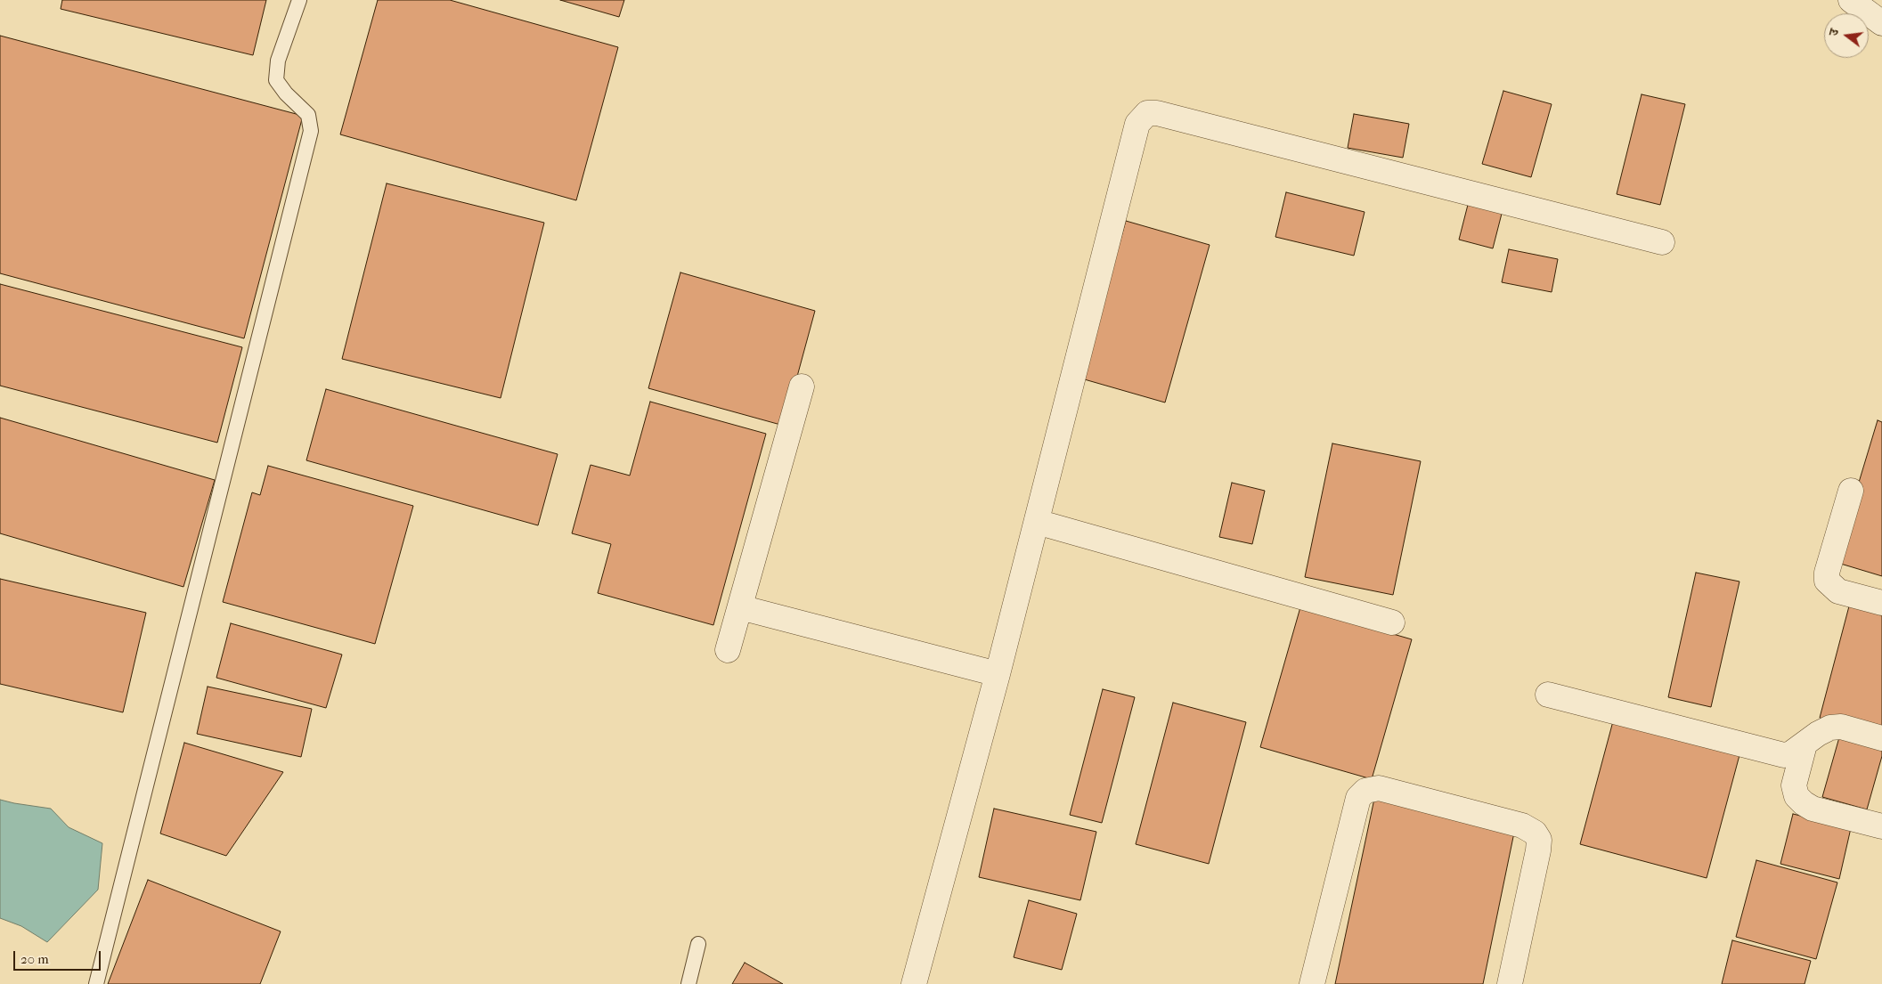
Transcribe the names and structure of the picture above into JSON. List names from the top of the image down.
{
  "scale_bar": "20 m",
  "north": "left"
}
